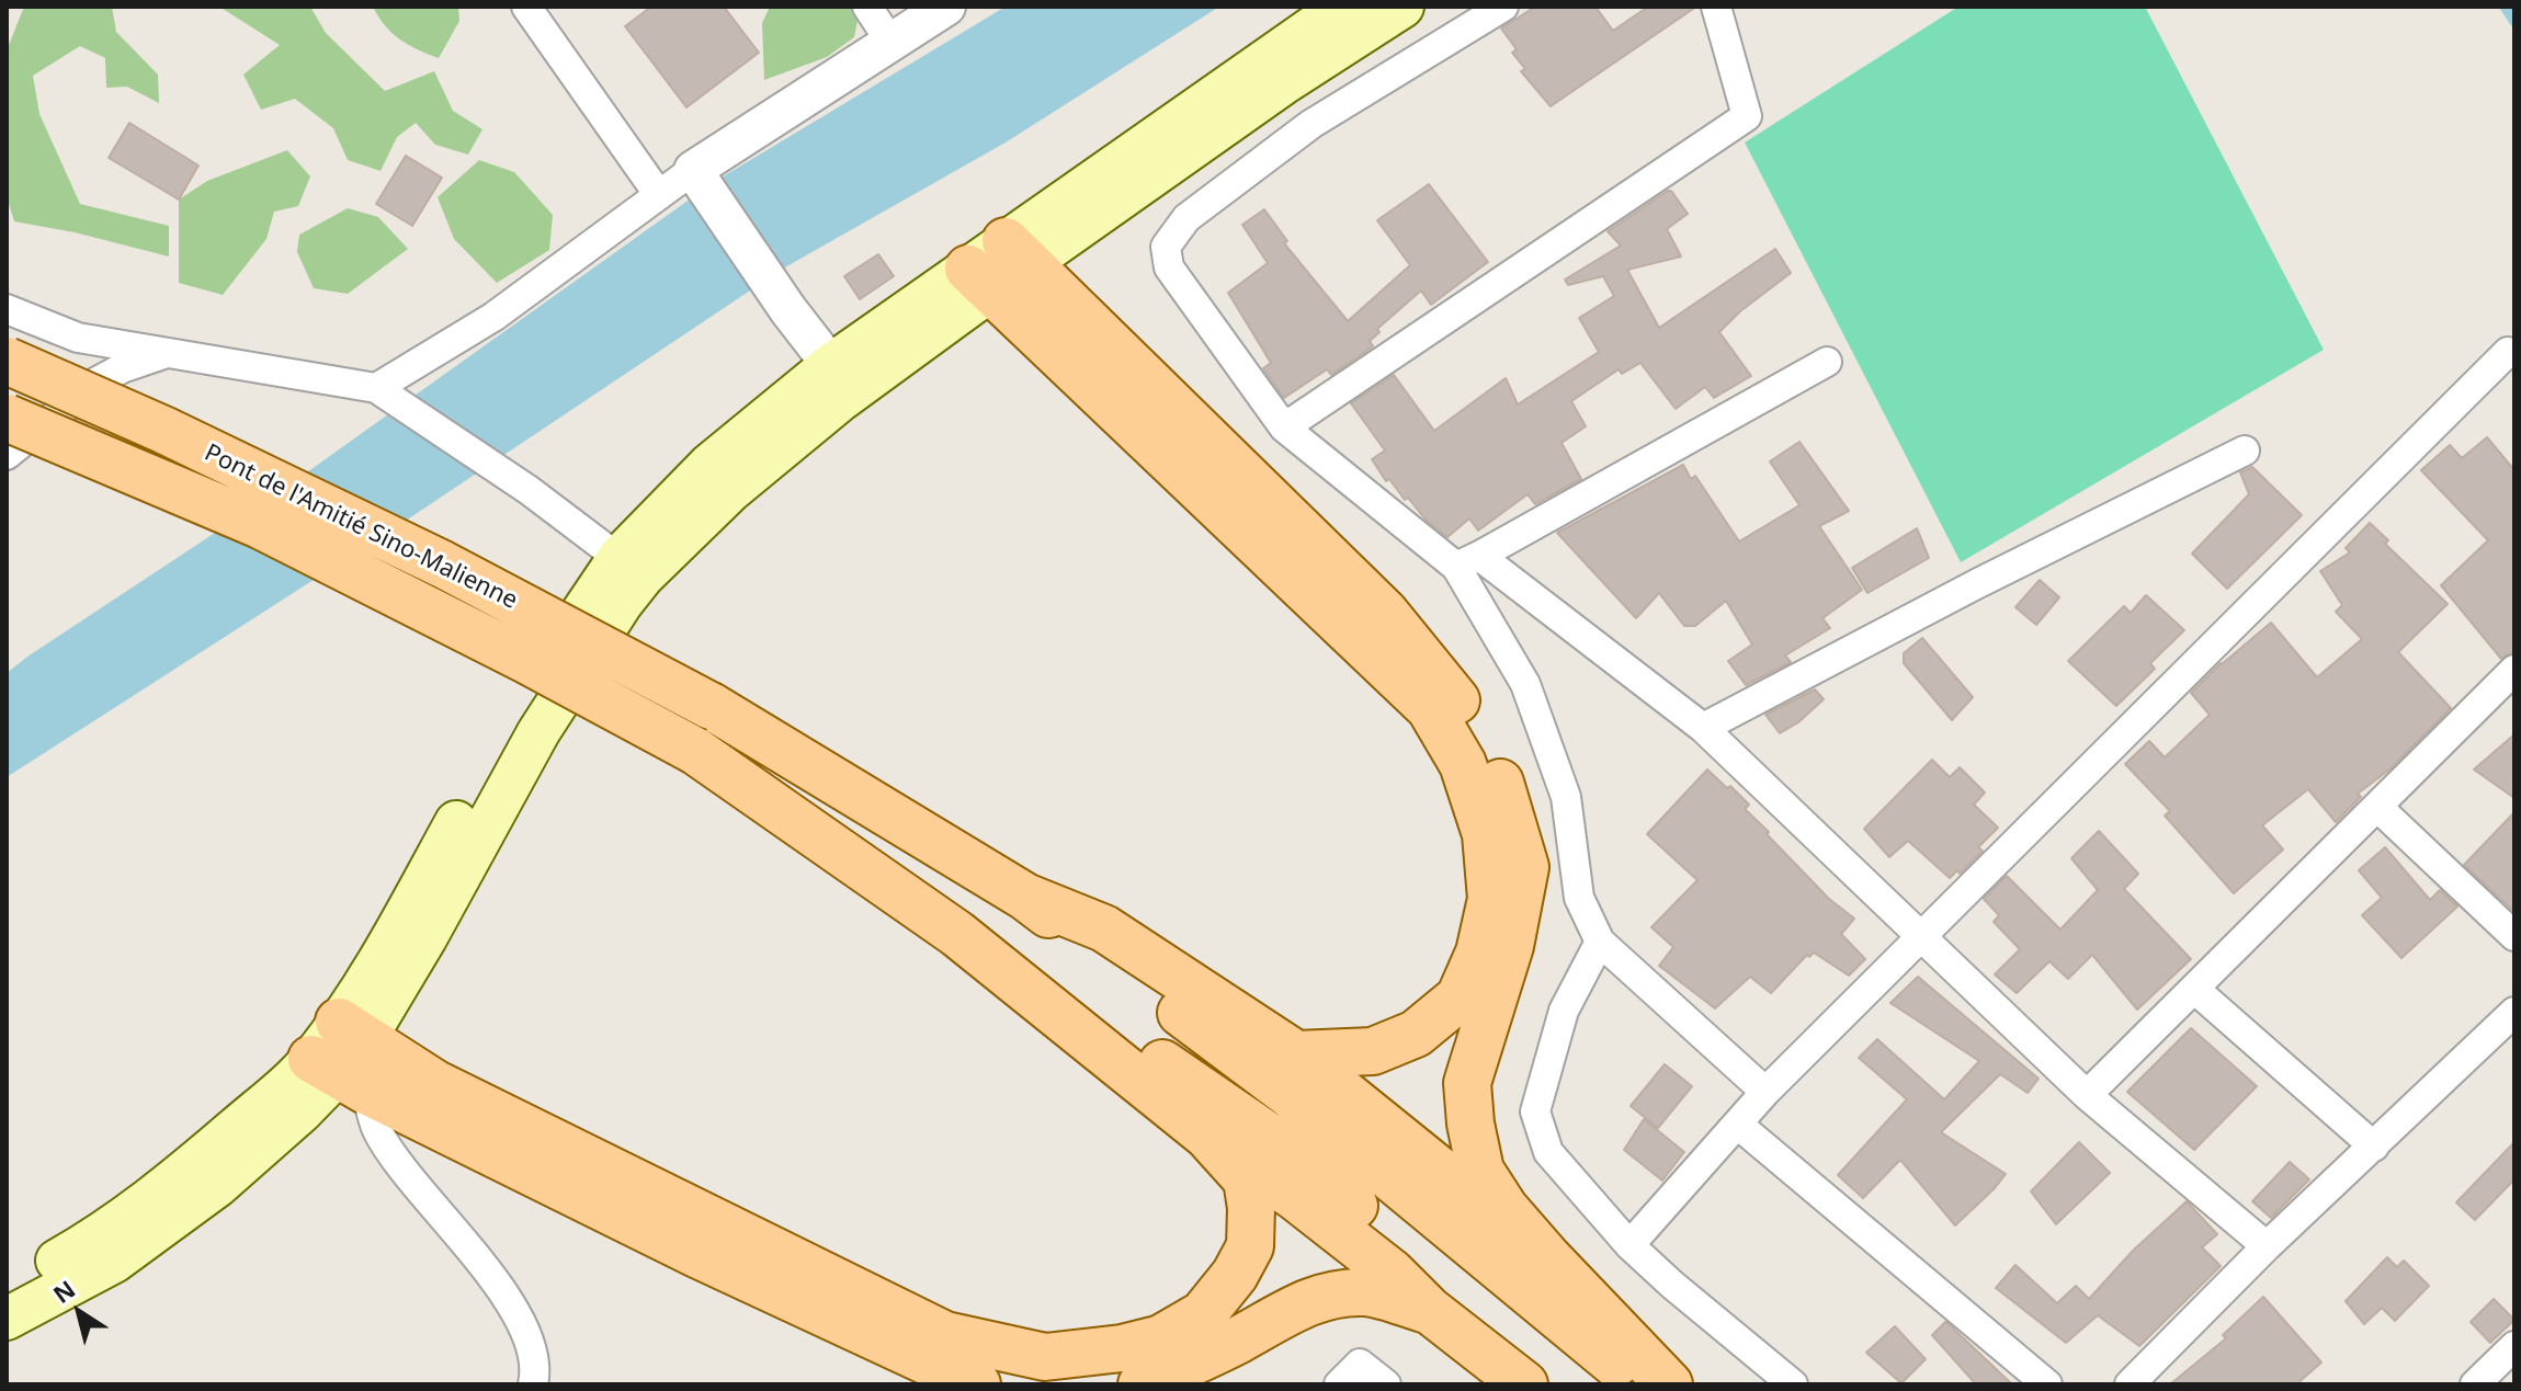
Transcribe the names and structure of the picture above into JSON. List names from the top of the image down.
{
  "streets": {
    "main road": ["Pont de l'Amitié Sino-Malienne"]
  },
  "north": "top left"
}
